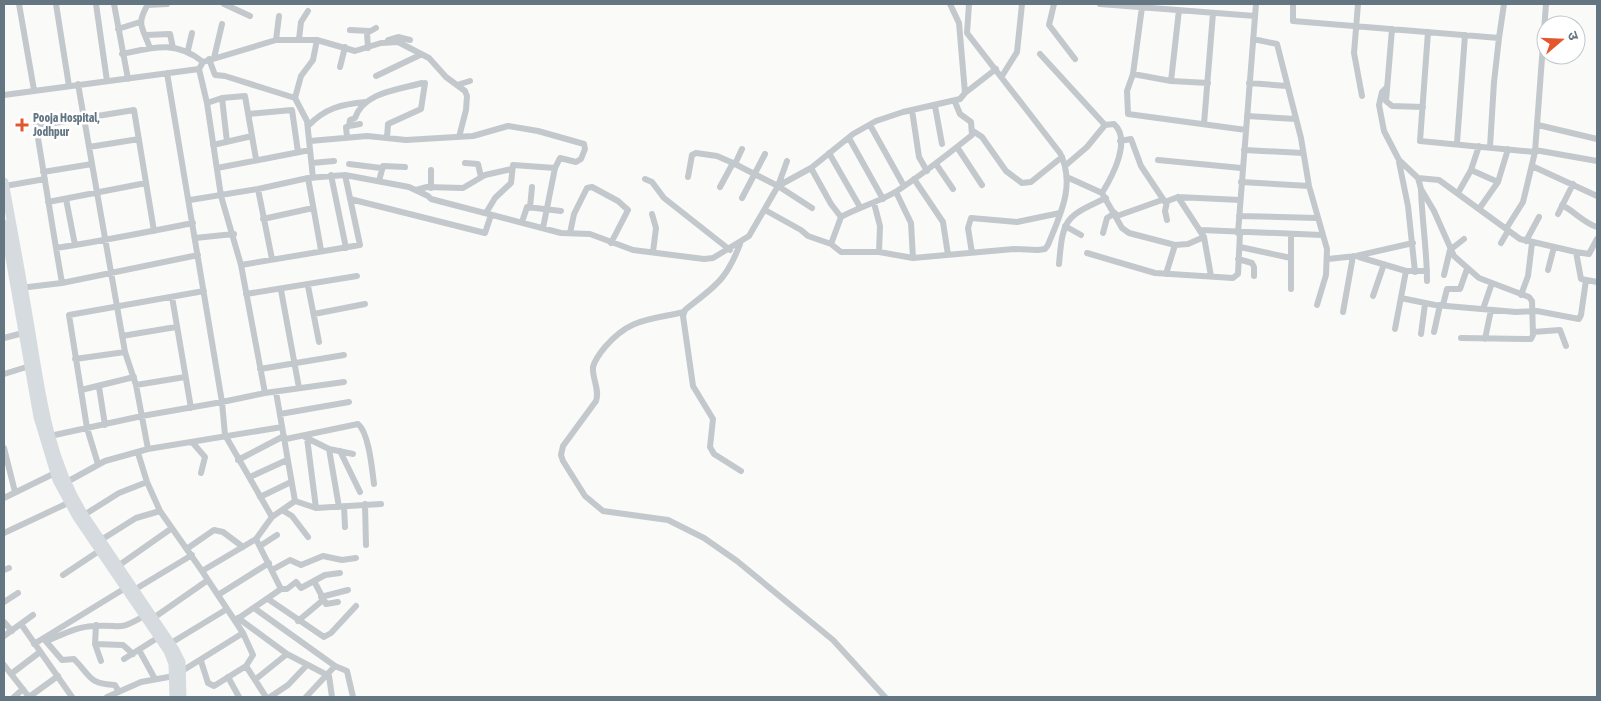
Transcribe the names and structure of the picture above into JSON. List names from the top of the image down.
{
  "places": {
    "health": ["Pooja Hospital, Jodhpur"]
  },
  "north": "right"
}
